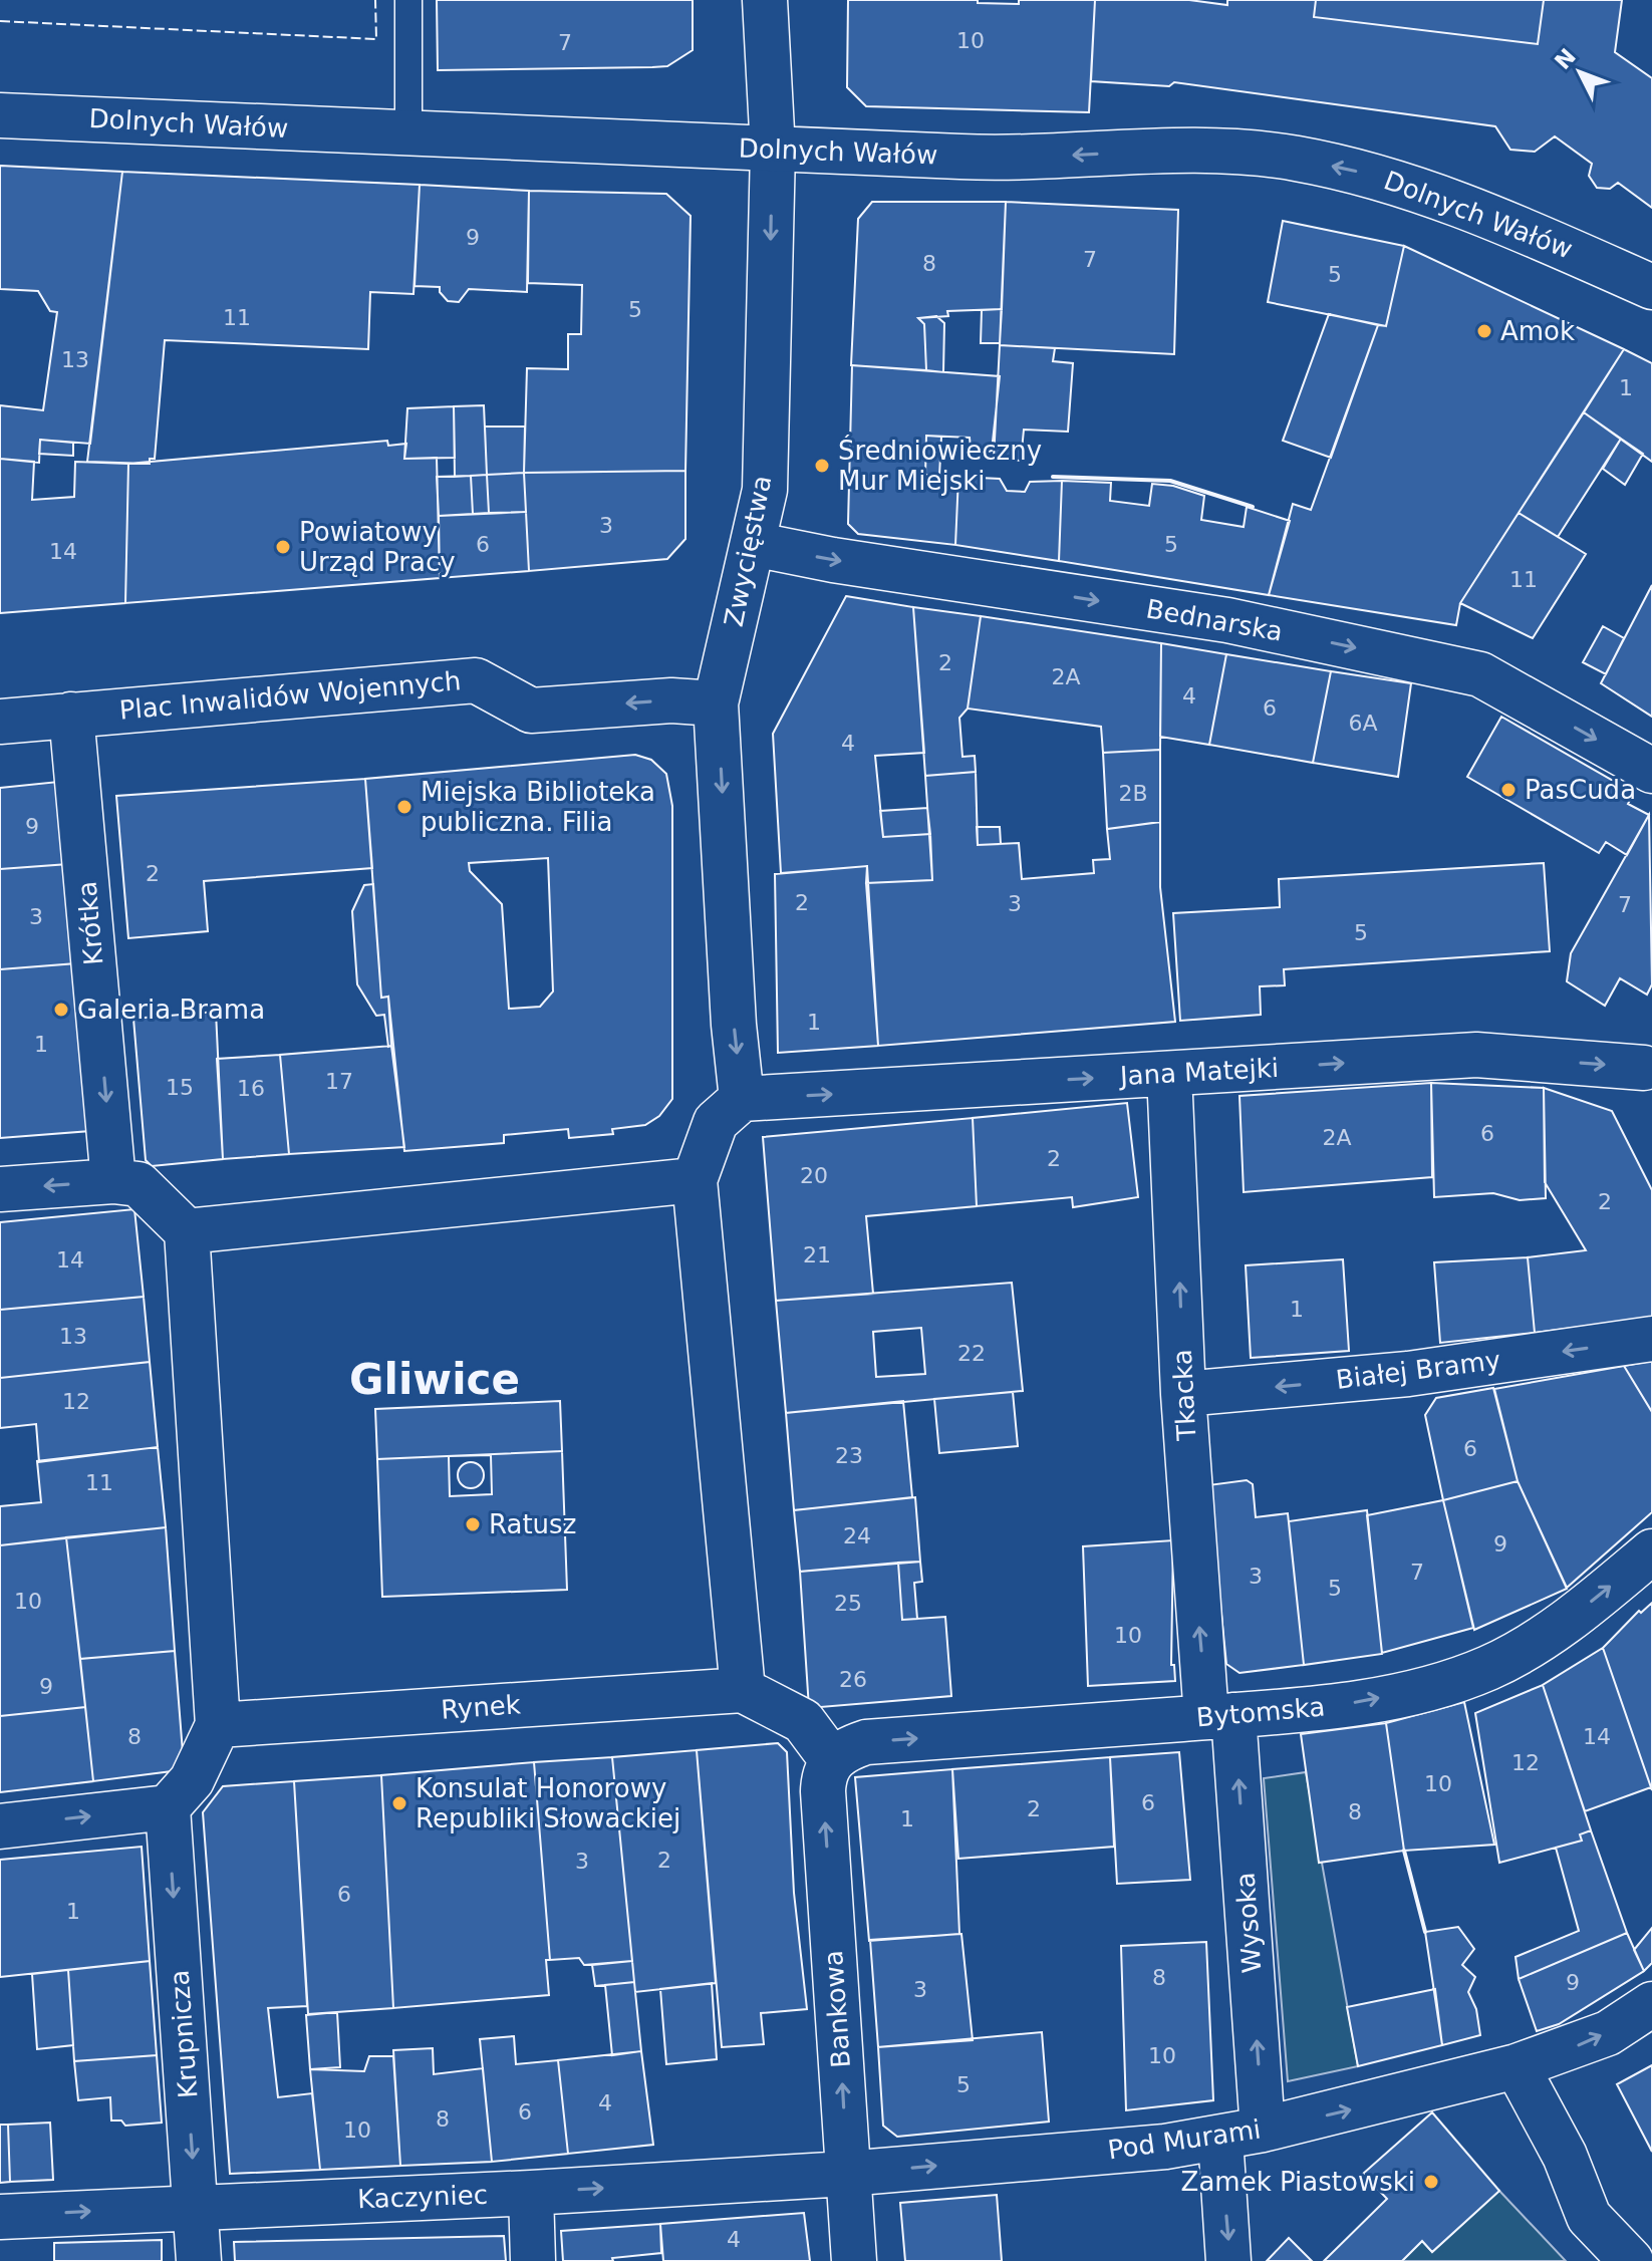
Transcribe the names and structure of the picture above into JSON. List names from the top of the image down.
{
  "streets": {
    "street": [
      "Dolnych Wałów",
      "Zwycięstwa",
      "Bednarska",
      "Plac Inwalidów Wojennych",
      "Krótka",
      "Jana Matejki",
      "Białej Bramy",
      "Tkacka",
      "Rynek",
      "Bytomska",
      "Wysoka",
      "Bankowa",
      "Krupnicza",
      "Pod Murami",
      "Kaczyniec"
    ]
  },
  "crossings": [
    ["Dolnych Wałów", "Zwycięstwa"],
    ["Zwycięstwa", "Bednarska"],
    ["Zwycięstwa", "Plac Inwalidów Wojennych"],
    ["Zwycięstwa", "Jana Matejki"],
    ["Plac Inwalidów Wojennych", "Krótka"],
    ["Jana Matejki", "Tkacka"],
    ["Białej Bramy", "Tkacka"],
    ["Tkacka", "Bytomska"],
    ["Tkacka", "Wysoka"],
    ["Bytomska", "Wysoka"],
    ["Bytomska", "Bankowa"],
    ["Wysoka", "Pod Murami"],
    ["Bankowa", "Pod Murami"],
    ["Bankowa", "Kaczyniec"],
    ["Krupnicza", "Kaczyniec"],
    ["Pod Murami", "Kaczyniec"]
  ],
  "one_way": [
    "Dolnych Wałów",
    "Zwycięstwa",
    "Bednarska",
    "Plac Inwalidów Wojennych",
    "Krótka",
    "Jana Matejki",
    "Białej Bramy",
    "Tkacka",
    "Bytomska",
    "Wysoka",
    "Bankowa",
    "Krupnicza",
    "Pod Murami",
    "Kaczyniec"
  ],
  "districts": ["Gliwice"],
  "places": [
    "Amok",
    "Średniowieczny Mur Miejski",
    "Powiatowy Urząd Pracy",
    "PasCuda",
    "Miejska Biblioteka publiczna. Filia",
    "Galeria Brama",
    "Ratusz",
    "Konsulat Honorowy Republiki Słowackiej",
    "Zamek Piastowski"
  ],
  "house_numbers": [
    "10",
    "7",
    "9",
    "7",
    "8",
    "5",
    "5",
    "11",
    "13",
    "1",
    "3",
    "6",
    "5",
    "14",
    "11",
    "2",
    "2A",
    "4",
    "6",
    "6A",
    "4",
    "2B",
    "9",
    "2",
    "2",
    "3",
    "7",
    "3",
    "5",
    "1",
    "1",
    "17",
    "15",
    "16",
    "6",
    "2A",
    "2",
    "20",
    "2",
    "21",
    "14",
    "1",
    "13",
    "22",
    "12",
    "6",
    "23",
    "11",
    "24",
    "9",
    "7",
    "3",
    "5",
    "10",
    "25",
    "10",
    "26",
    "9",
    "8",
    "14",
    "12",
    "10",
    "6",
    "2",
    "8",
    "1",
    "2",
    "3",
    "6",
    "1",
    "8",
    "9",
    "3",
    "10",
    "5",
    "4",
    "6",
    "8",
    "10",
    "4"
  ],
  "north": "top left"
}
